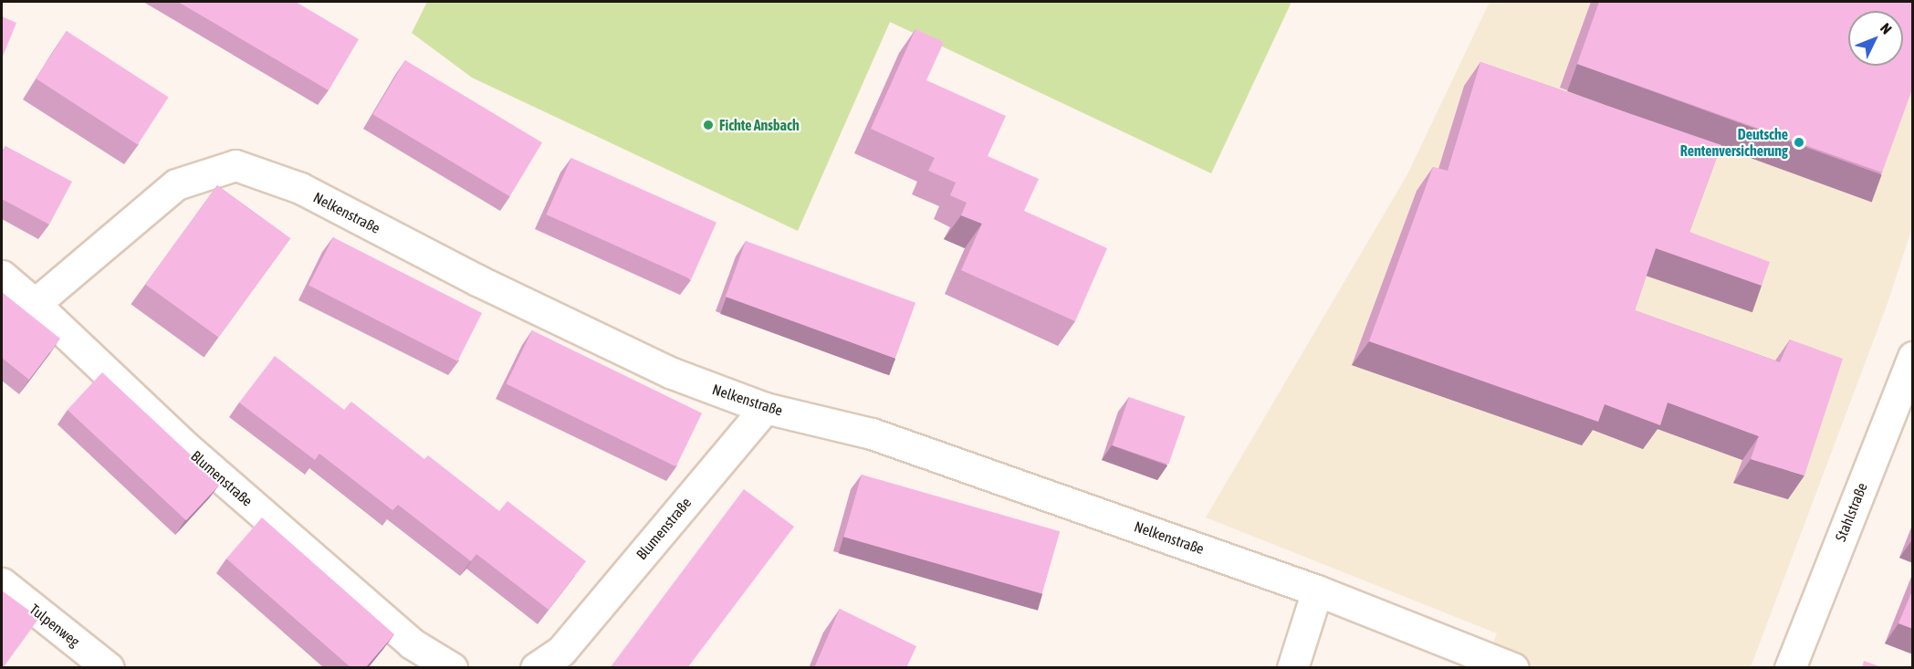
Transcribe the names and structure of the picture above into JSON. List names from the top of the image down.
{
  "streets": {
    "street": [
      "Nelkenstraße",
      "Blumenstraße",
      "Stahlstraße",
      "Tulpenweg"
    ]
  },
  "crossings": [
    ["Nelkenstraße", "Blumenstraße"]
  ],
  "places": ["Fichte Ansbach", "Deutsche Rentenversicherung"],
  "north": "top right"
}
